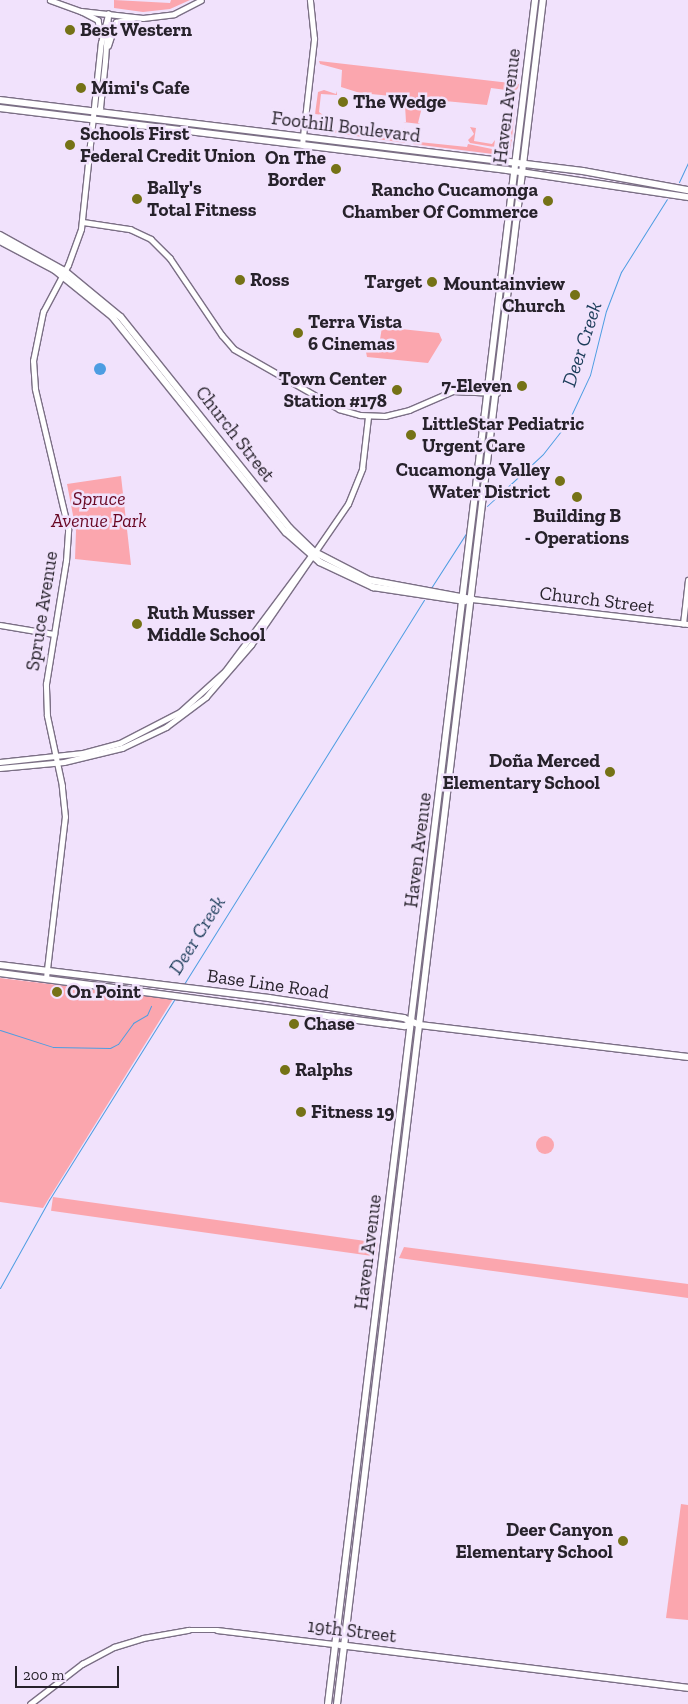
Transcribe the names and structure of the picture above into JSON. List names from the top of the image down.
{
  "streets": {
    "main road": [
      "Haven Avenue",
      "Foothill Boulevard",
      "Church Street",
      "Base Line Road",
      "19th Street"
    ],
    "street": ["Spruce Avenue"]
  },
  "crossings": [
    ["Haven Avenue", "Foothill Boulevard"],
    ["Haven Avenue", "Church Street"],
    ["Haven Avenue", "Base Line Road"],
    ["Haven Avenue", "19th Street"],
    ["Foothill Boulevard", "Spruce Avenue"],
    ["Church Street", "Spruce Avenue"],
    ["Spruce Avenue", "Base Line Road"]
  ],
  "water": ["Deer Creek"],
  "parks": ["Spruce Avenue Park"],
  "places": [
    "Best Western",
    "Mimi's Cafe",
    "The Wedge",
    "Schools First Federal Credit Union",
    "On The Border",
    "Bally's Total Fitness",
    "Rancho Cucamonga Chamber Of Commerce",
    "Ross",
    "Target",
    "Mountainview Church",
    "Terra Vista 6 Cinemas",
    "7-Eleven",
    "Town Center Station #178",
    "LittleStar Pediatric Urgent Care",
    "Cucamonga Valley Water District",
    "Building B - Operations",
    "Ruth Musser Middle School",
    "Doña Merced Elementary School",
    "On Point",
    "Chase",
    "Ralphs",
    "Fitness 19",
    "Deer Canyon Elementary School"
  ],
  "scale_bar": "200 m"
}
